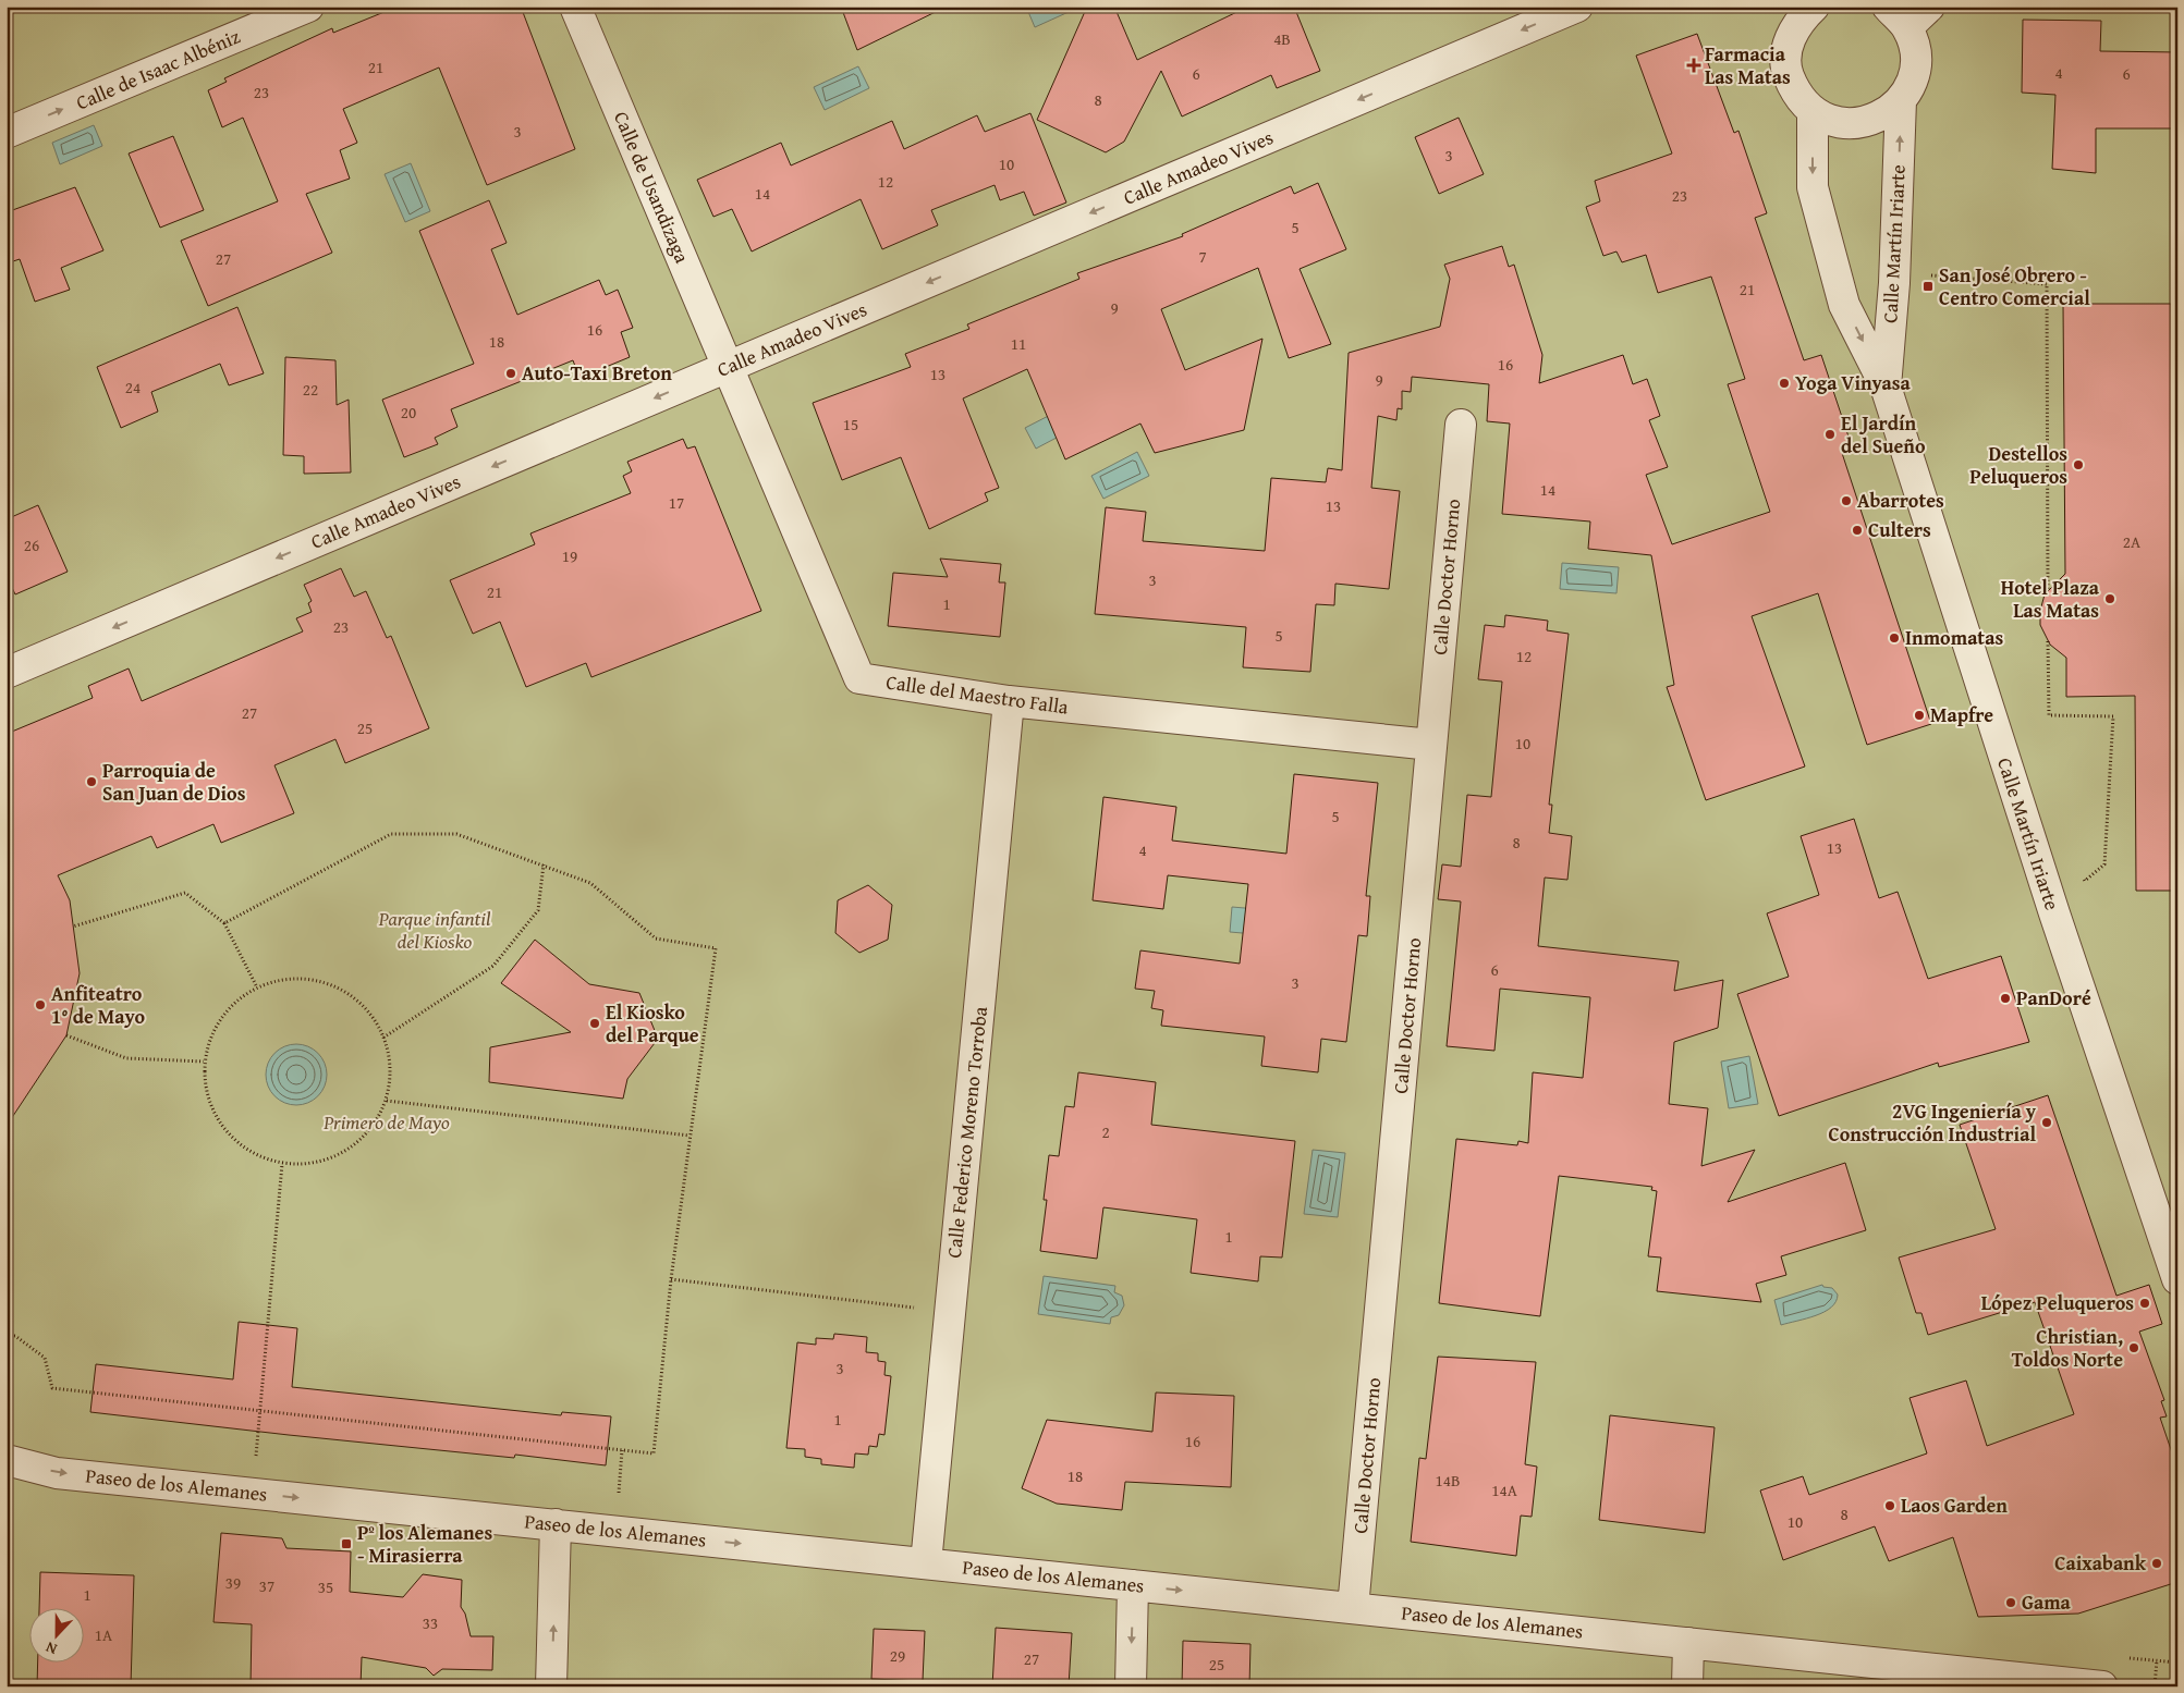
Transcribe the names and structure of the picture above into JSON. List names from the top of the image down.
{
  "streets": {
    "street": [
      "Calle de Isaac Albéniz",
      "Calle Amadeo Vives",
      "Calle de Usandizaga",
      "Calle Martín Iriarte",
      "Calle Doctor Horno",
      "Calle del Maestro Falla",
      "Calle Federico Moreno Torroba",
      "Paseo de los Alemanes"
    ]
  },
  "crossings": [
    ["Calle Amadeo Vives", "Calle de Usandizaga"],
    ["Calle Amadeo Vives", "Calle del Maestro Falla"],
    ["Calle de Usandizaga", "Calle del Maestro Falla"],
    ["Calle Doctor Horno", "Calle del Maestro Falla"],
    ["Calle Doctor Horno", "Paseo de los Alemanes"],
    ["Calle del Maestro Falla", "Calle Federico Moreno Torroba"],
    ["Calle Federico Moreno Torroba", "Paseo de los Alemanes"]
  ],
  "one_way": ["Calle de Isaac Albéniz", "Calle Amadeo Vives", "Paseo de los Alemanes"],
  "parks": ["Parque infantil del Kiosko", "Primero de Mayo"],
  "places": {
    "health": ["Farmacia Las Matas"],
    "transit": ["San José Obrero - Centro Comercial", "Pº los Alemanes - Mirasierra"],
    "other": [
      "Auto-Taxi Breton",
      "Yoga Vinyasa",
      "El Jardín del Sueño",
      "Destellos Peluqueros",
      "Abarrotes",
      "Culters",
      "Hotel Plaza Las Matas",
      "Inmomatas",
      "Mapfre",
      "Parroquia de San Juan de Dios",
      "PanDoré",
      "Anfiteatro 1° de Mayo",
      "El Kiosko del Parque",
      "2VG Ingeniería y Construcción Industrial",
      "López Peluqueros",
      "Christian, Toldos Norte",
      "Laos Garden",
      "Caixabank",
      "Gama"
    ]
  },
  "house_numbers": [
    "4B",
    "21",
    "4",
    "6",
    "6",
    "23",
    "8",
    "3",
    "3",
    "10",
    "12",
    "14",
    "23",
    "5",
    "7",
    "27",
    "21",
    "9",
    "16",
    "18",
    "11",
    "16",
    "13",
    "9",
    "24",
    "22",
    "20",
    "15",
    "14",
    "17",
    "13",
    "2A",
    "26",
    "19",
    "3",
    "21",
    "1",
    "23",
    "5",
    "12",
    "27",
    "25",
    "10",
    "5",
    "8",
    "13",
    "4",
    "6",
    "3",
    "2",
    "1",
    "3",
    "1",
    "16",
    "18",
    "14B",
    "14A",
    "8",
    "10",
    "39",
    "37",
    "35",
    "1",
    "33",
    "1A",
    "29",
    "27",
    "25"
  ],
  "north": "bottom"
}
